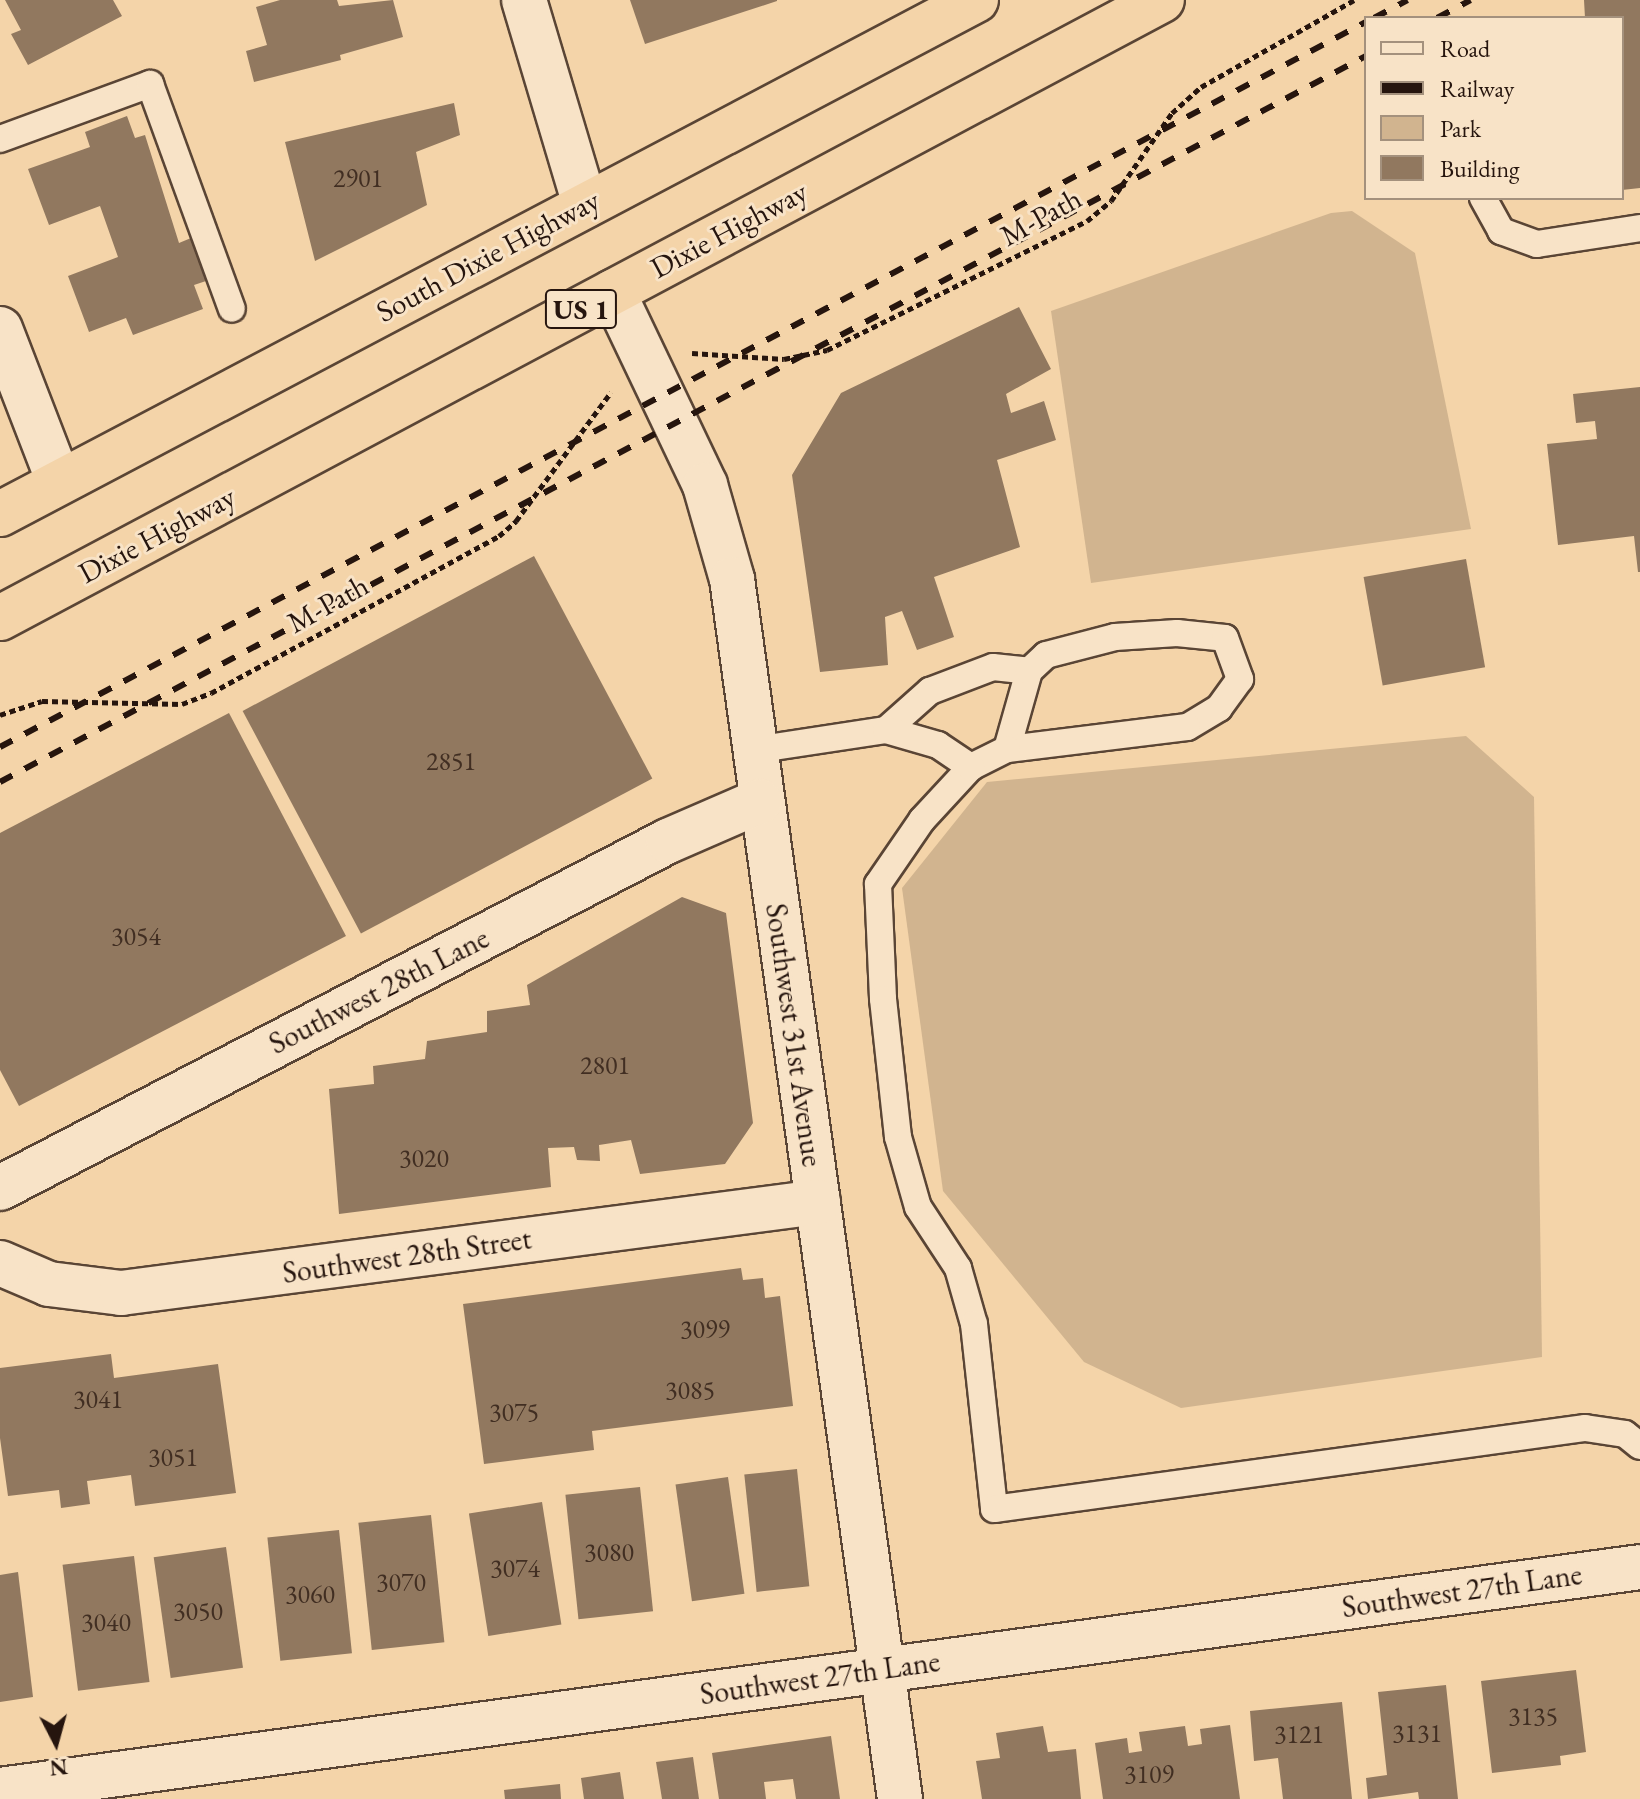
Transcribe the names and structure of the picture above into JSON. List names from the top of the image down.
{
  "streets": {
    "highway": ["Dixie Highway", "South Dixie Highway", "US 1"],
    "street": [
      "Southwest 28th Lane",
      "Southwest 31st Avenue",
      "Southwest 28th Street",
      "Southwest 27th Lane"
    ],
    "path": ["M-Path"]
  },
  "crossings": [
    ["Dixie Highway", "Southwest 31st Avenue"],
    ["Southwest 28th Lane", "Southwest 31st Avenue"],
    ["Southwest 31st Avenue", "Southwest 28th Street"],
    ["Southwest 31st Avenue", "Southwest 27th Lane"]
  ],
  "house_numbers": [
    "2901",
    "2851",
    "3054",
    "2801",
    "3020",
    "3099",
    "3085",
    "3041",
    "3075",
    "3051",
    "3080",
    "3074",
    "3070",
    "3060",
    "3050",
    "3040",
    "3135",
    "3131",
    "3121",
    "3109"
  ],
  "legend": [
    "Road",
    "Railway",
    "Park",
    "Building"
  ],
  "north": "bottom"
}
